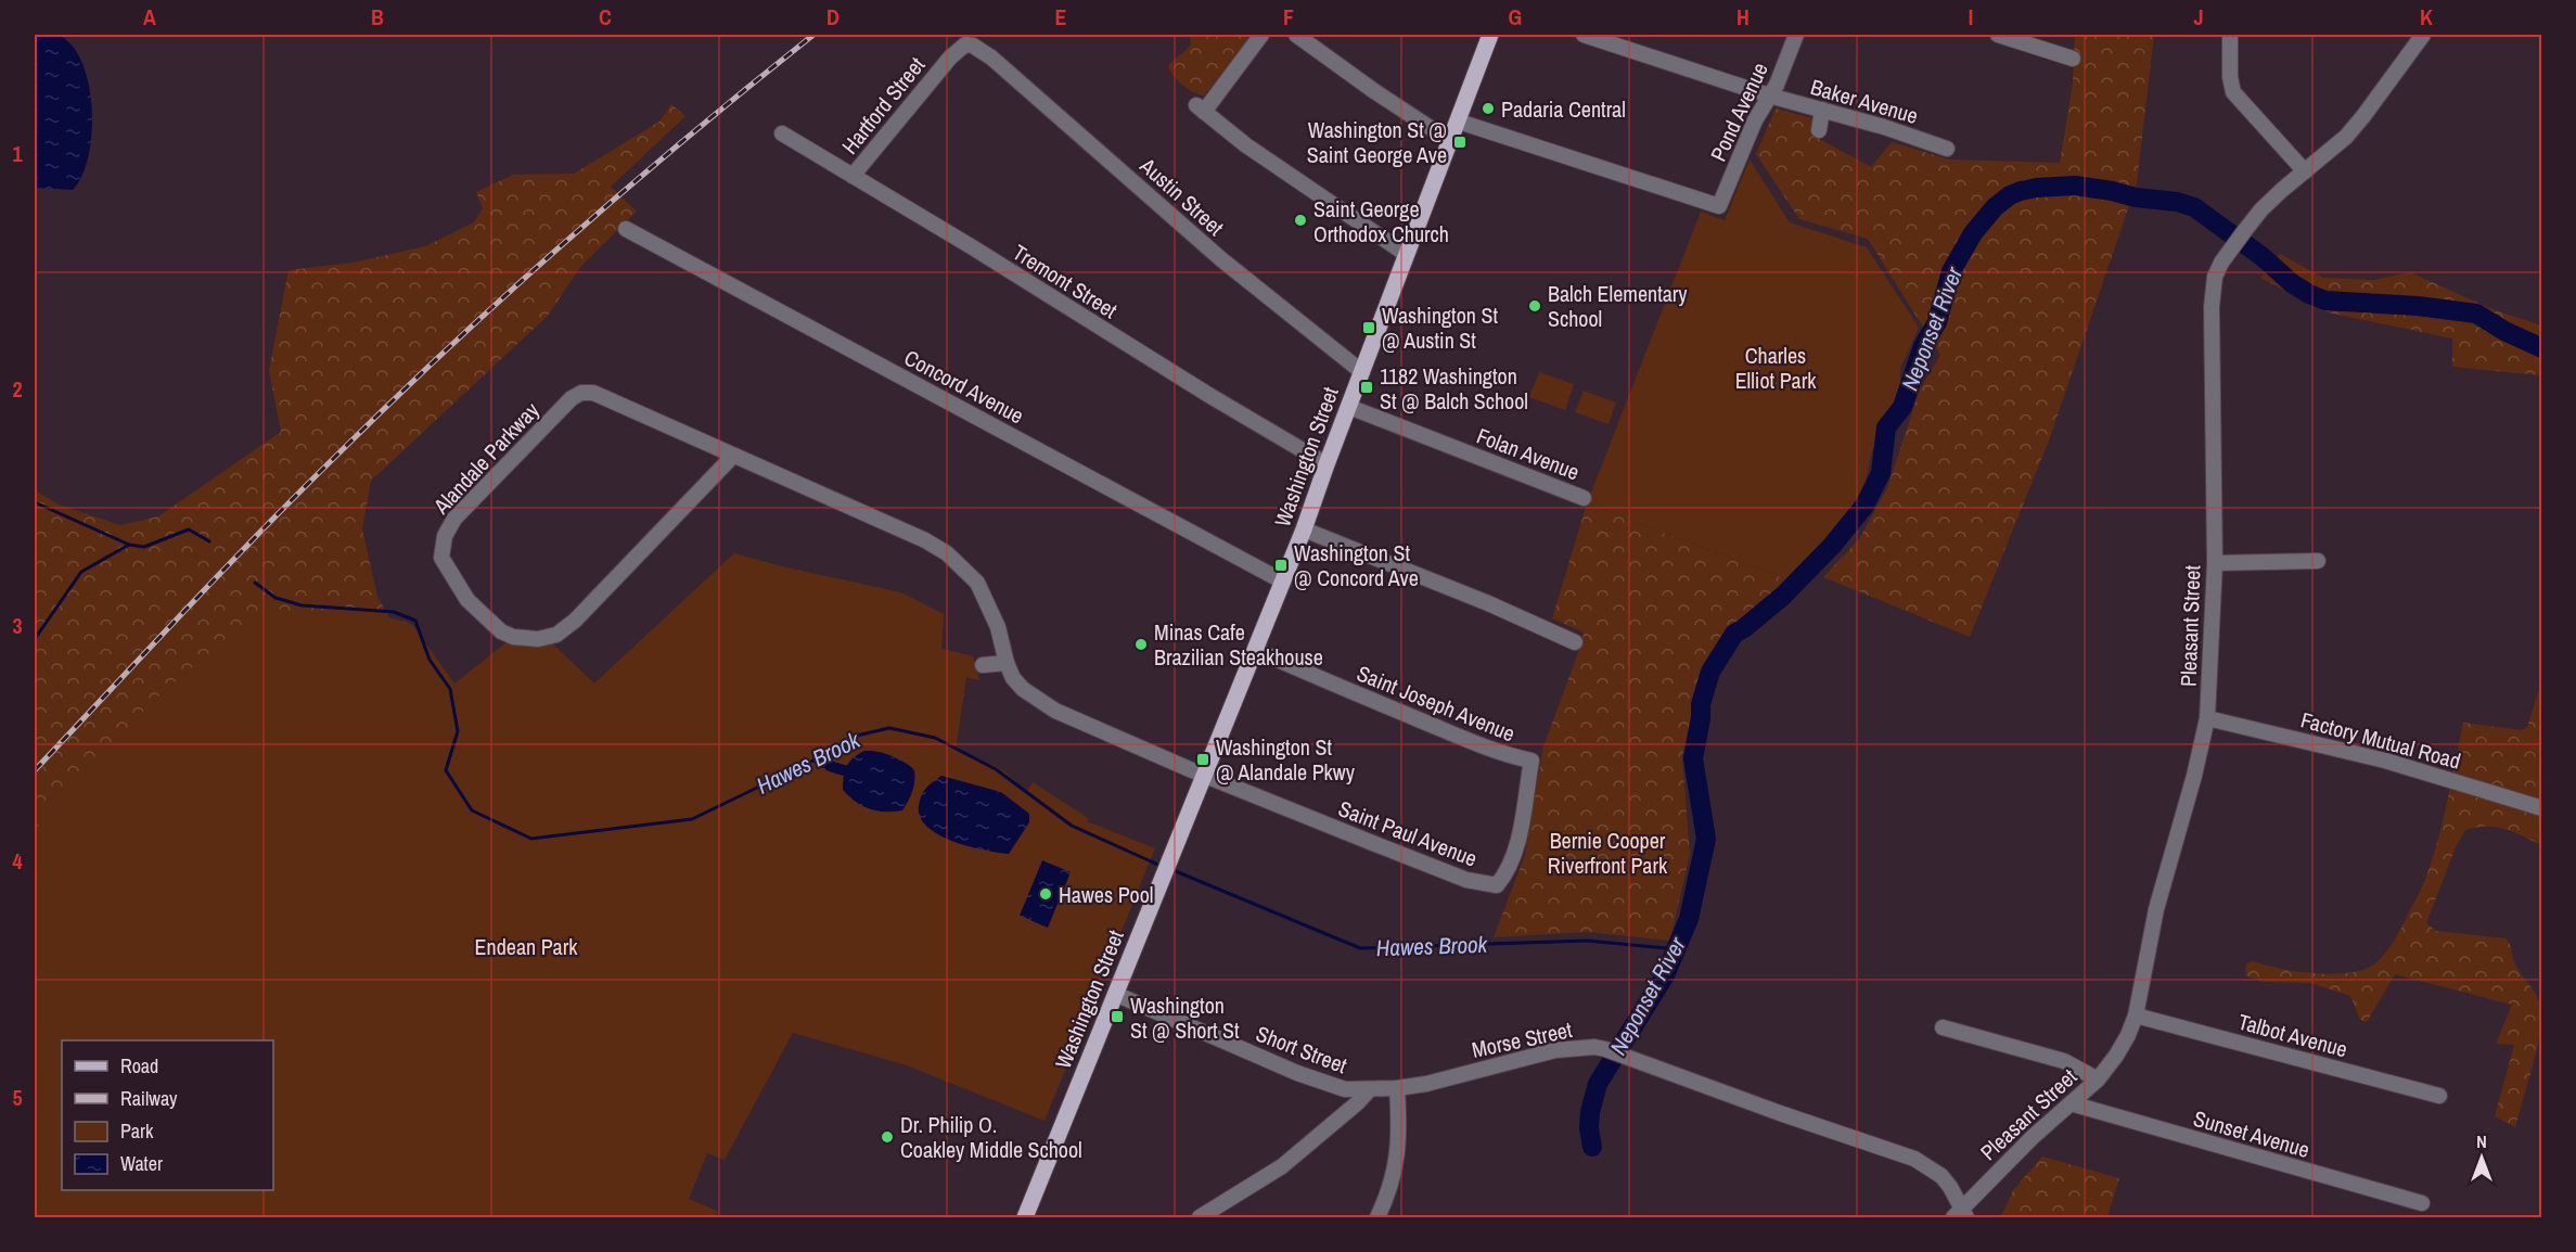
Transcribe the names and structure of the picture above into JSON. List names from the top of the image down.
{
  "streets": {
    "main road": ["Washington Street"],
    "street": [
      "Baker Avenue",
      "Hartford Street",
      "Pond Avenue",
      "Austin Street",
      "Tremont Street",
      "Concord Avenue",
      "Folan Avenue",
      "Alandale Parkway",
      "Pleasant Street",
      "Saint Joseph Avenue",
      "Factory Mutual Road",
      "Saint Paul Avenue",
      "Talbot Avenue",
      "Morse Street",
      "Short Street",
      "Sunset Avenue"
    ]
  },
  "crossings": [
    ["Baker Avenue", "Pond Avenue"],
    ["Hartford Street", "Austin Street"],
    ["Hartford Street", "Tremont Street"],
    ["Pond Avenue", "Washington Street"],
    ["Austin Street", "Washington Street"],
    ["Tremont Street", "Washington Street"],
    ["Concord Avenue", "Washington Street"],
    ["Folan Avenue", "Washington Street"],
    ["Washington Street", "Alandale Parkway"],
    ["Washington Street", "Saint Joseph Avenue"],
    ["Washington Street", "Saint Paul Avenue"],
    ["Washington Street", "Short Street"],
    ["Alandale Parkway", "Saint Paul Avenue"],
    ["Pleasant Street", "Factory Mutual Road"],
    ["Pleasant Street", "Talbot Avenue"],
    ["Pleasant Street", "Morse Street"],
    ["Pleasant Street", "Sunset Avenue"],
    ["Saint Joseph Avenue", "Saint Paul Avenue"],
    ["Morse Street", "Short Street"]
  ],
  "water": ["Neponset River", "Hawes Brook"],
  "parks": ["Charles Elliot Park", "Bernie Cooper Riverfront Park", "Endean Park"],
  "places": {
    "other": [
      "Padaria Central",
      "Saint George Orthodox Church",
      "Balch Elementary School",
      "Minas Cafe Brazilian Steakhouse",
      "Hawes Pool",
      "Dr. Philip O. Coakley Middle School"
    ],
    "transit": [
      "Washington St @ Saint George Ave",
      "Washington St @ Austin St",
      "1182 Washington St @ Balch School",
      "Washington St @ Concord Ave",
      "Washington St @ Alandale Pkwy",
      "Washington St @ Short St"
    ]
  },
  "legend": [
    "Road",
    "Railway",
    "Park",
    "Water"
  ],
  "north": "top",
  "grid": {
    "columns": [
      "A",
      "B",
      "C",
      "D",
      "E",
      "F",
      "G",
      "H",
      "I",
      "J",
      "K"
    ],
    "rows": [
      "1",
      "2",
      "3",
      "4",
      "5"
    ]
  }
}
